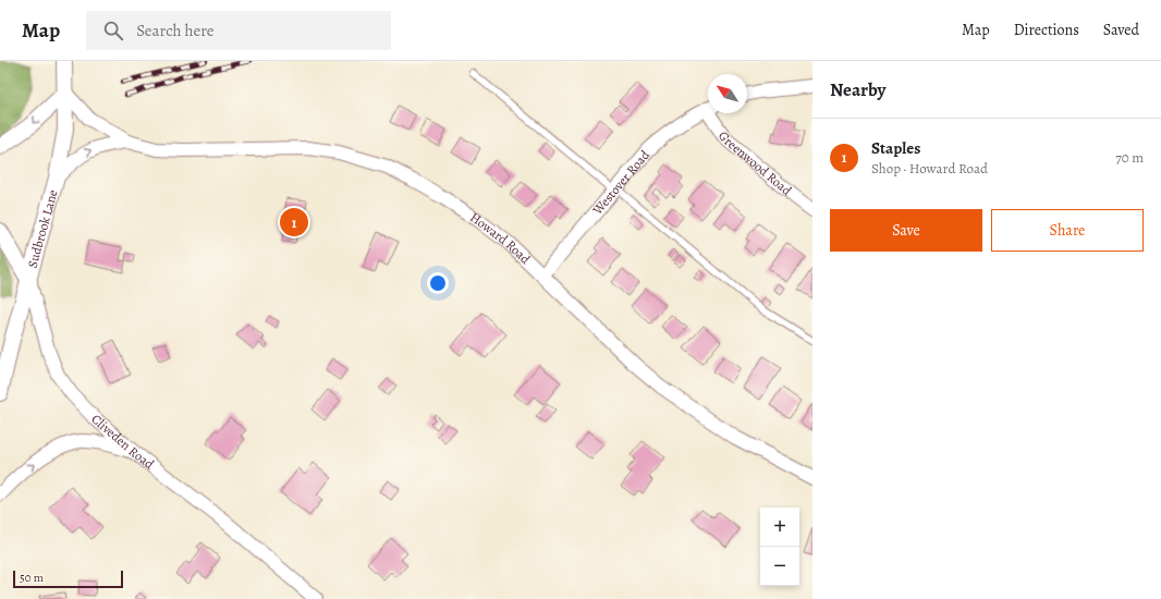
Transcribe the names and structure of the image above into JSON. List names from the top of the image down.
{
  "streets": {
    "street": [
      "Greenwood Road",
      "Westover Road",
      "Sudbrook Lane",
      "Howard Road",
      "Cliveden Road"
    ]
  },
  "crossings": [
    ["Westover Road", "Howard Road"],
    ["Sudbrook Lane", "Howard Road"],
    ["Sudbrook Lane", "Cliveden Road"]
  ],
  "scale_bar": "50 m",
  "north": "top left",
  "page": {
    "header": "Map",
    "search": "Search here",
    "nav": ["Map", "Directions", "Saved"],
    "heading": "Nearby",
    "list": [
      {
        "mark": "1",
        "name": "Staples",
        "note": "Shop · Howard Road",
        "value": "70 m"
      }
    ],
    "buttons": ["Save", "Share"],
    "pins": "1",
    "map_buttons": ["+", "−"],
    "scale": "50 m"
  }
}
